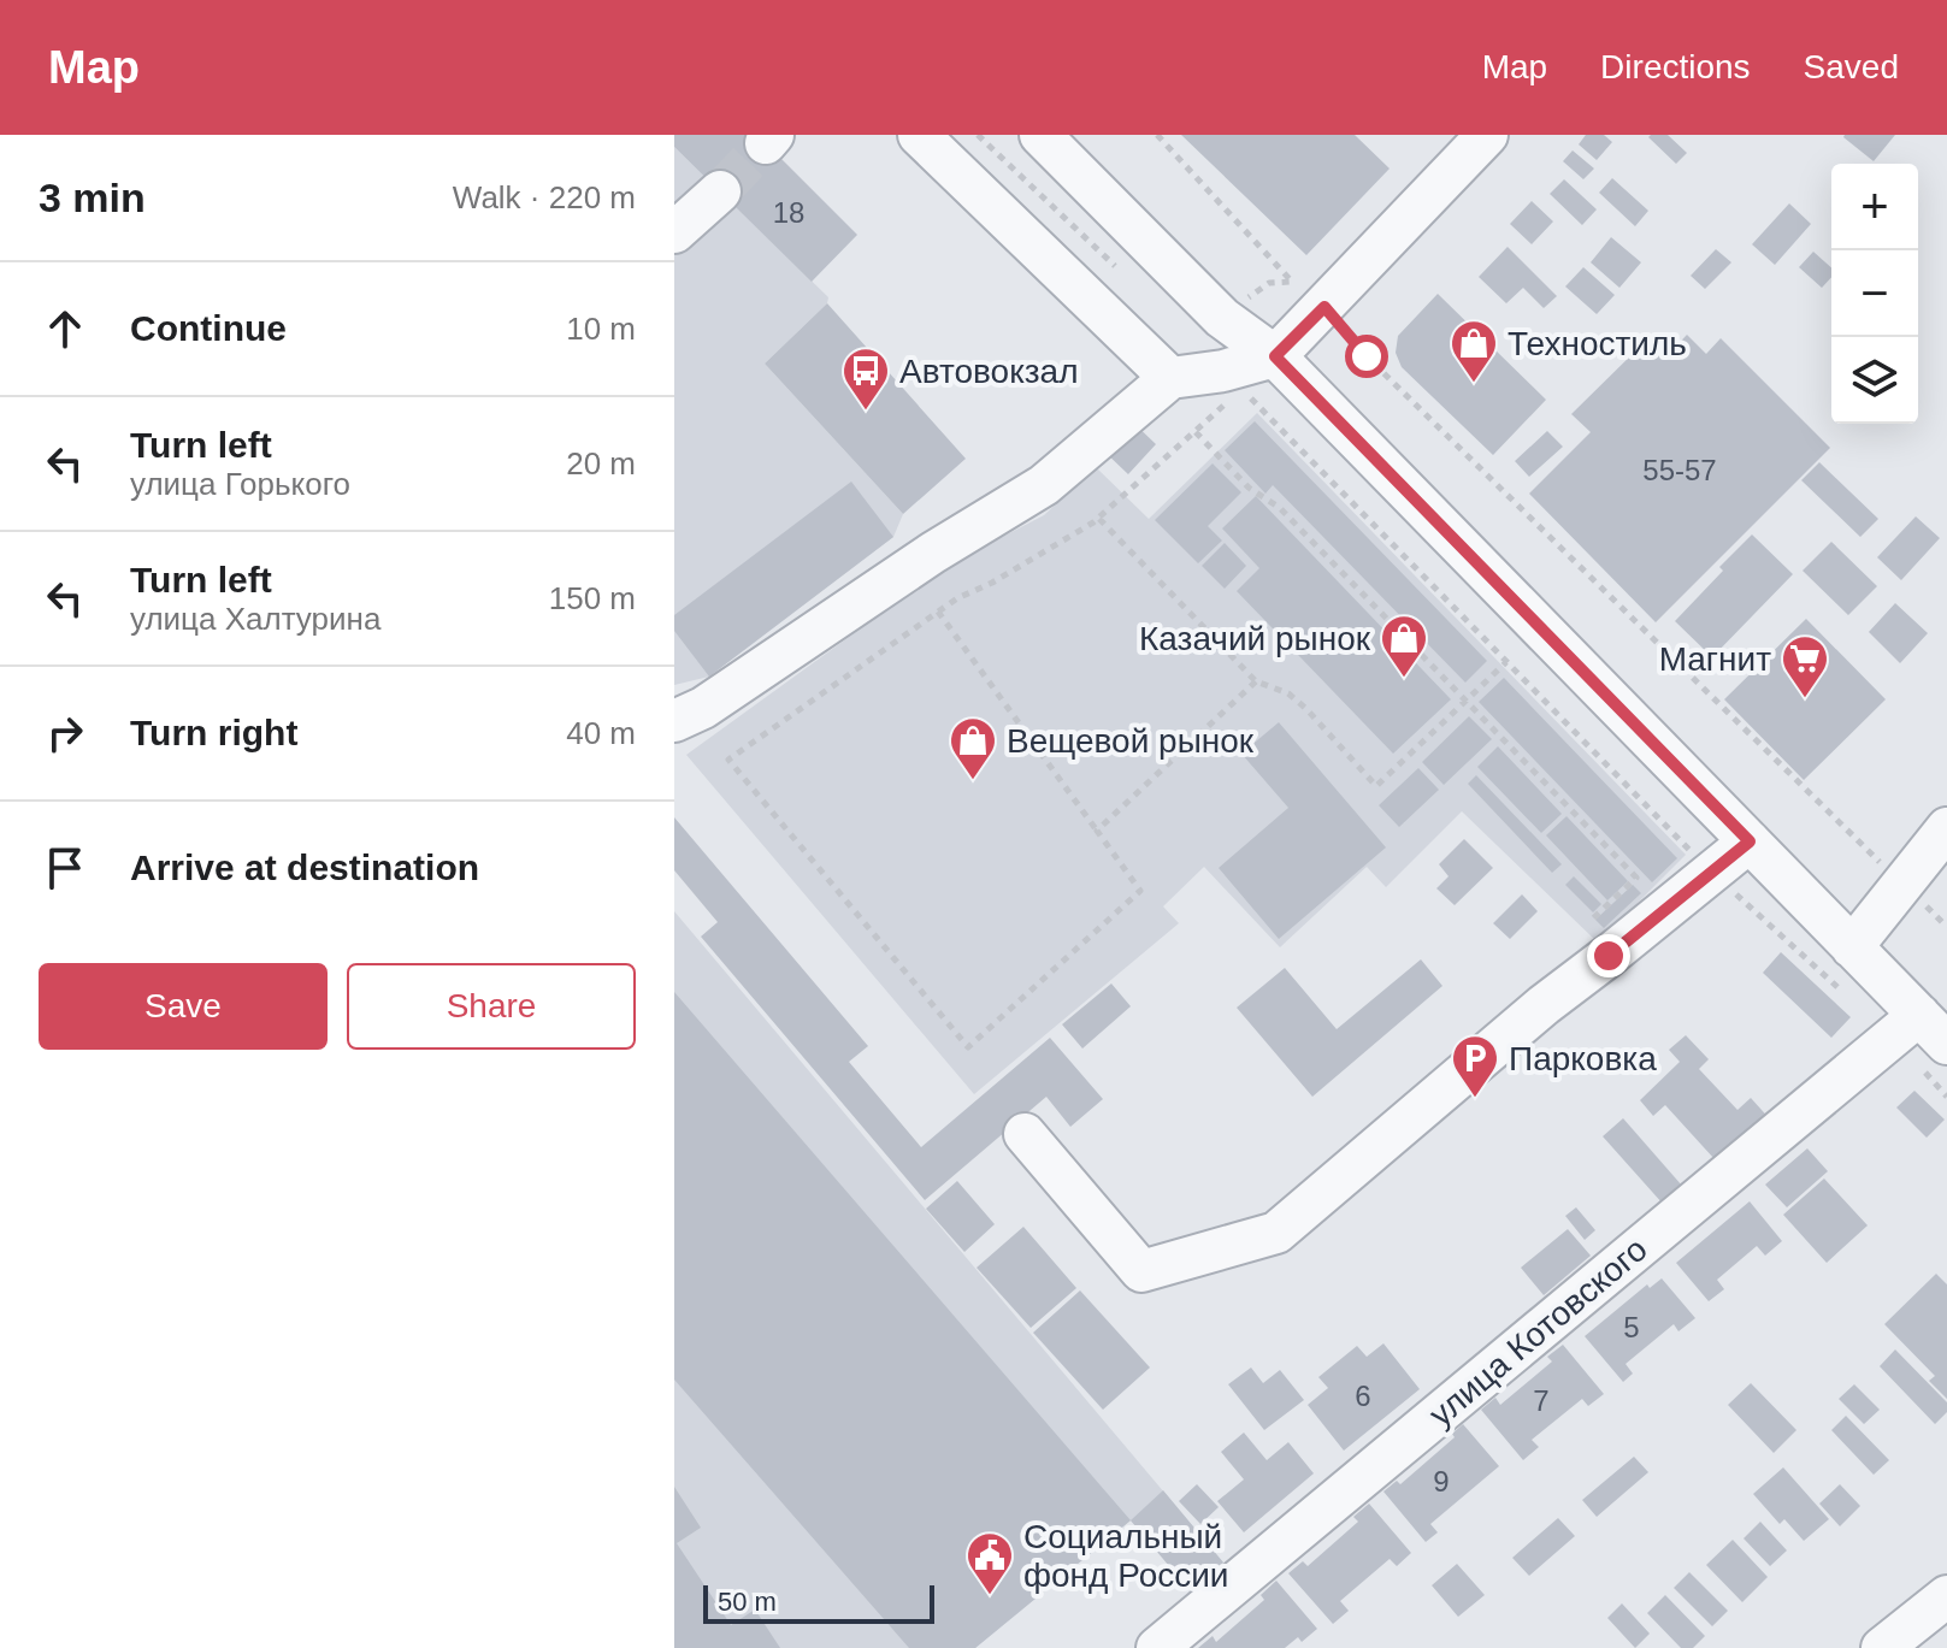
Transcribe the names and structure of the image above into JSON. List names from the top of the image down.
{
  "streets": {
    "street": ["улица Котовского"]
  },
  "places": {
    "shop": ["Техностиль", "Казачий рынок", "Вещевой рынок"],
    "bus stop": ["Автовокзал"],
    "supermarket": ["Магнит"],
    "parking": ["Парковка"],
    "public building": ["Социальный фонд России"]
  },
  "house_numbers": [
    "18",
    "55-57",
    "5",
    "6",
    "7",
    "9"
  ],
  "scale_bar": "50 m",
  "page": {
    "header": "Map",
    "nav": ["Map", "Directions", "Saved"],
    "heading": ["3 min", "Walk · 220 m"],
    "map_buttons": ["+", "−"],
    "list": [
      ["Continue", "10 m"],
      ["Turn left", "улица Горького", "20 m"],
      ["Turn left", "улица Халтурина", "150 m"],
      ["Turn right", "40 m"],
      "Arrive at destination"
    ],
    "buttons": ["Save", "Share"],
    "scale": "50 m"
  }
}
